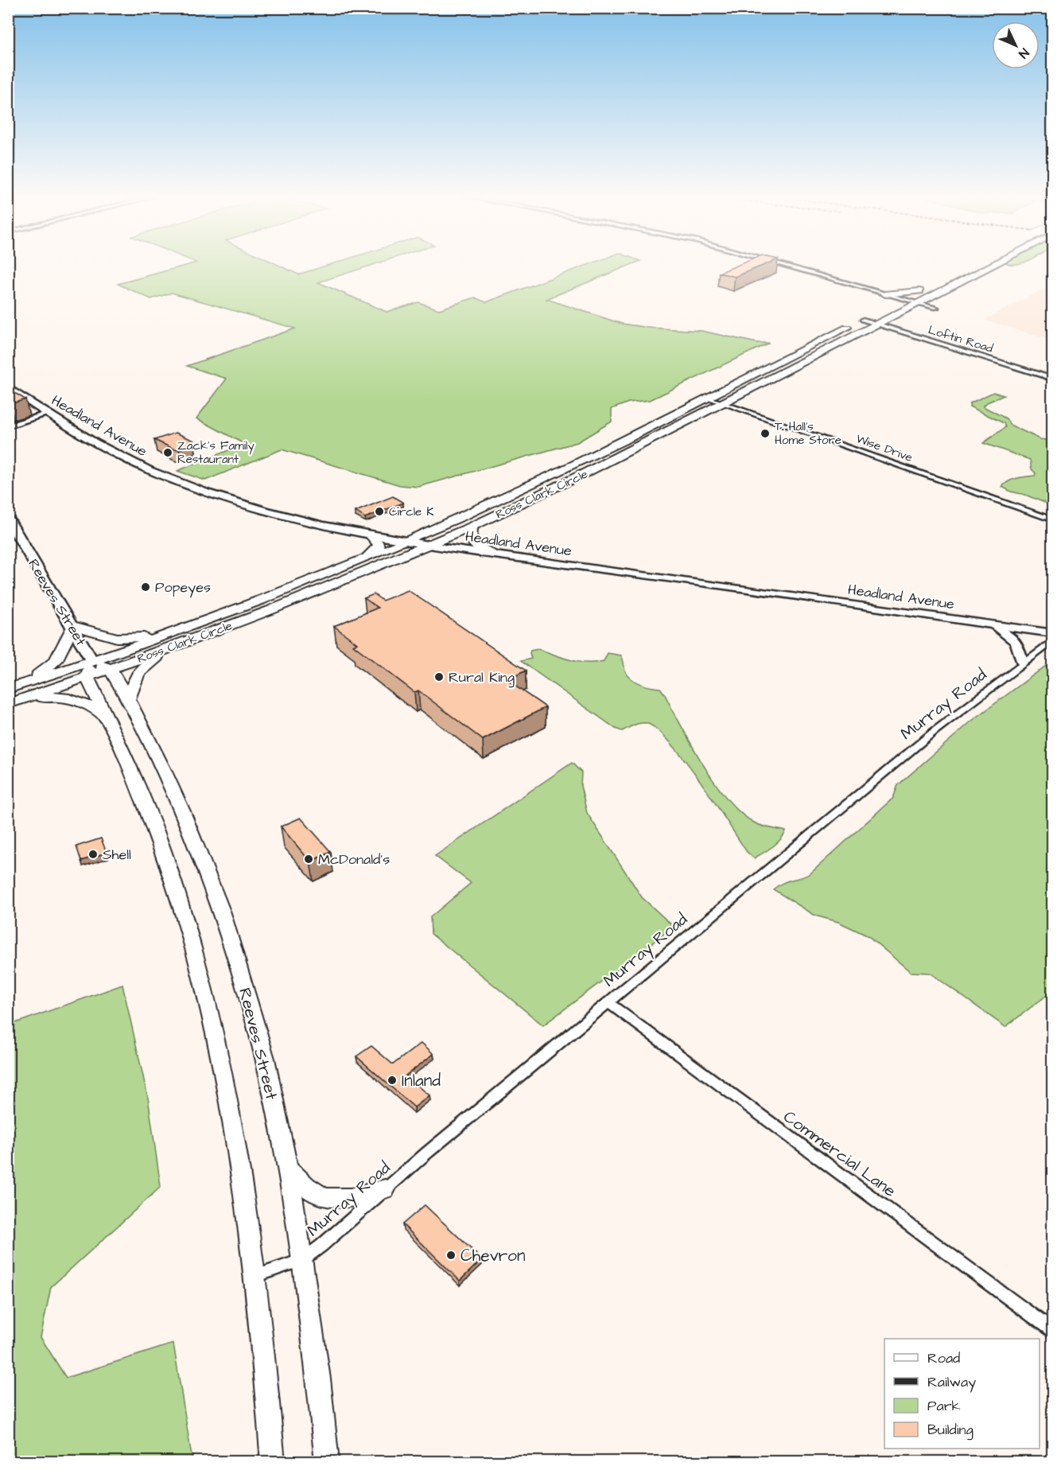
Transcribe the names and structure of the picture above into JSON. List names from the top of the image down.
{
  "streets": {
    "highway": ["Ross Clark Circle", "Reeves Street"],
    "main road": ["Headland Avenue"],
    "street": [
      "Loftin Road",
      "Wise Drive",
      "Murray Road",
      "Commercial Lane"
    ]
  },
  "crossings": [
    ["Loftin Road", "Ross Clark Circle"],
    ["Headland Avenue", "Ross Clark Circle"],
    ["Wise Drive", "Ross Clark Circle"],
    ["Ross Clark Circle", "Reeves Street"],
    ["Reeves Street", "Murray Road"],
    ["Murray Road", "Commercial Lane"]
  ],
  "places": [
    "T. Hall’s Home Store",
    "Zack's Family Restaurant",
    "Circle K",
    "Popeyes",
    "Rural King",
    "Shell",
    "McDonald's",
    "Inland",
    "Chevron"
  ],
  "legend": [
    "Road",
    "Railway",
    "Park",
    "Building"
  ],
  "north": "bottom right"
}
